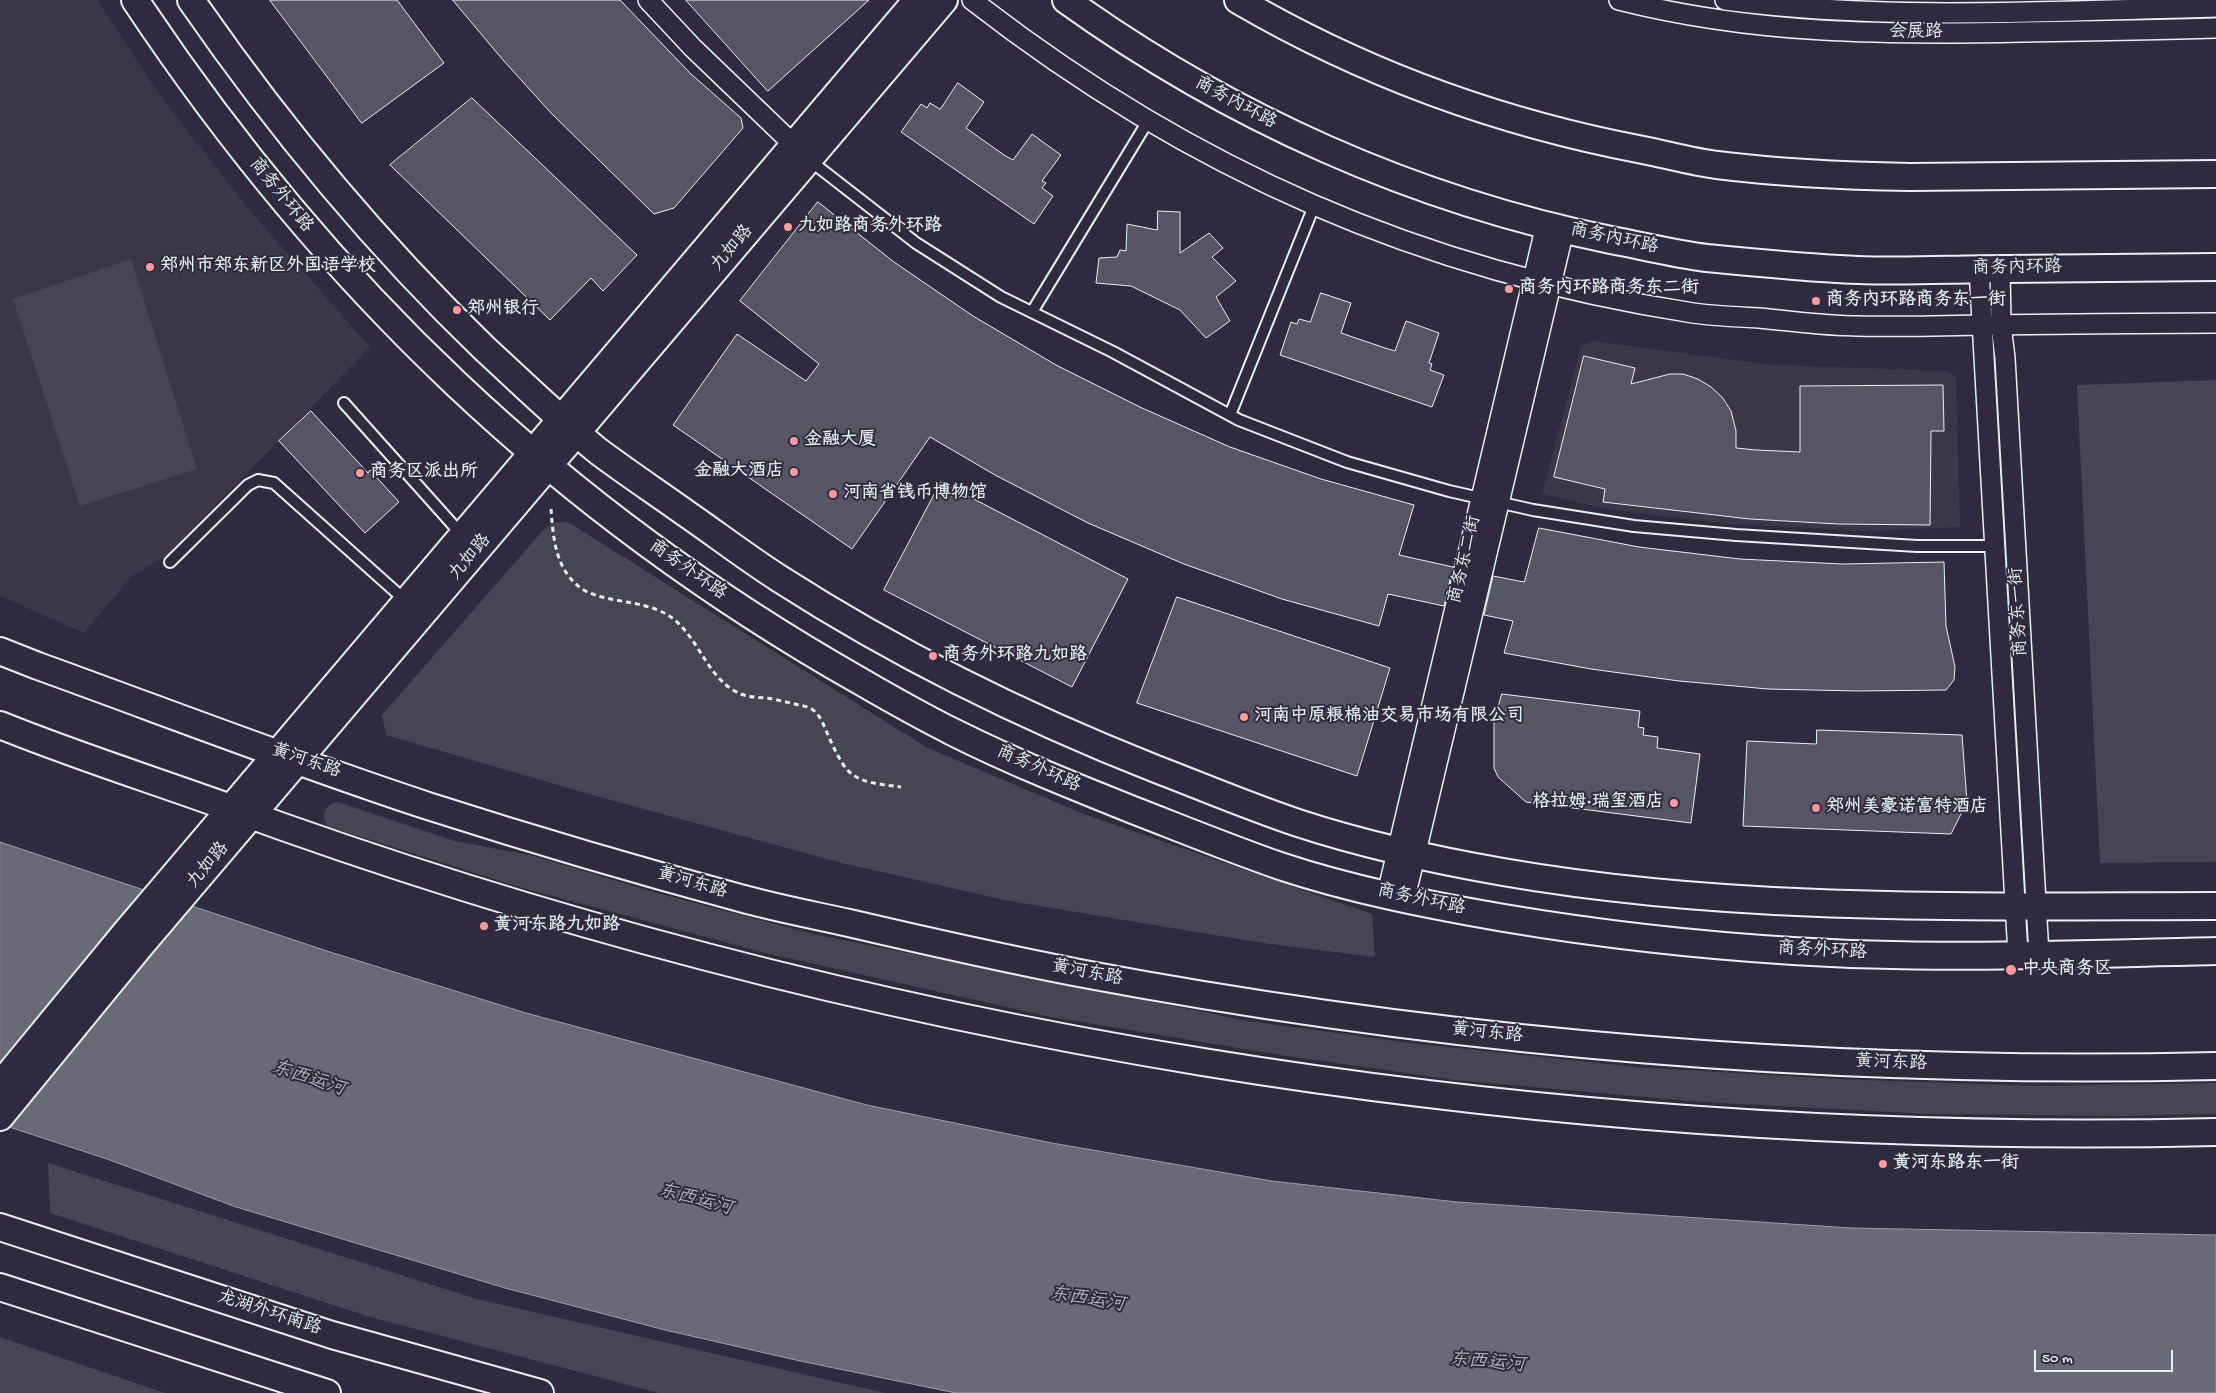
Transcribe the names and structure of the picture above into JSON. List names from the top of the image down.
{
  "streets": {
    "street": [
      "会展路",
      "商务内环路",
      "商务外环路",
      "九如路",
      "商务东二街",
      "商务东一街",
      "黄河东路",
      "龙湖外环南路"
    ]
  },
  "crossings": [
    ["商务内环路", "商务东二街"],
    ["商务内环路", "商务东一街"],
    ["商务外环路", "九如路"],
    ["商务外环路", "商务东二街"],
    ["商务外环路", "商务东一街"],
    ["九如路", "黄河东路"]
  ],
  "water": ["东西运河"],
  "places": [
    "九如路商务外环路",
    "郑州市郑东新区外国语学校",
    "商务内环路商务东二街",
    "商务内环路商务东一街",
    "郑州银行",
    "金融大厦",
    "金融大酒店",
    "商务区派出所",
    "河南省钱币博物馆",
    "商务外环路九如路",
    "河南中原粮棉油交易市场有限公司",
    "格拉姆·瑞玺酒店",
    "郑州美豪诺富特酒店",
    "黄河东路九如路",
    "中央商务区",
    "黄河东路东一街"
  ],
  "scale_bar": "50 m"
}
